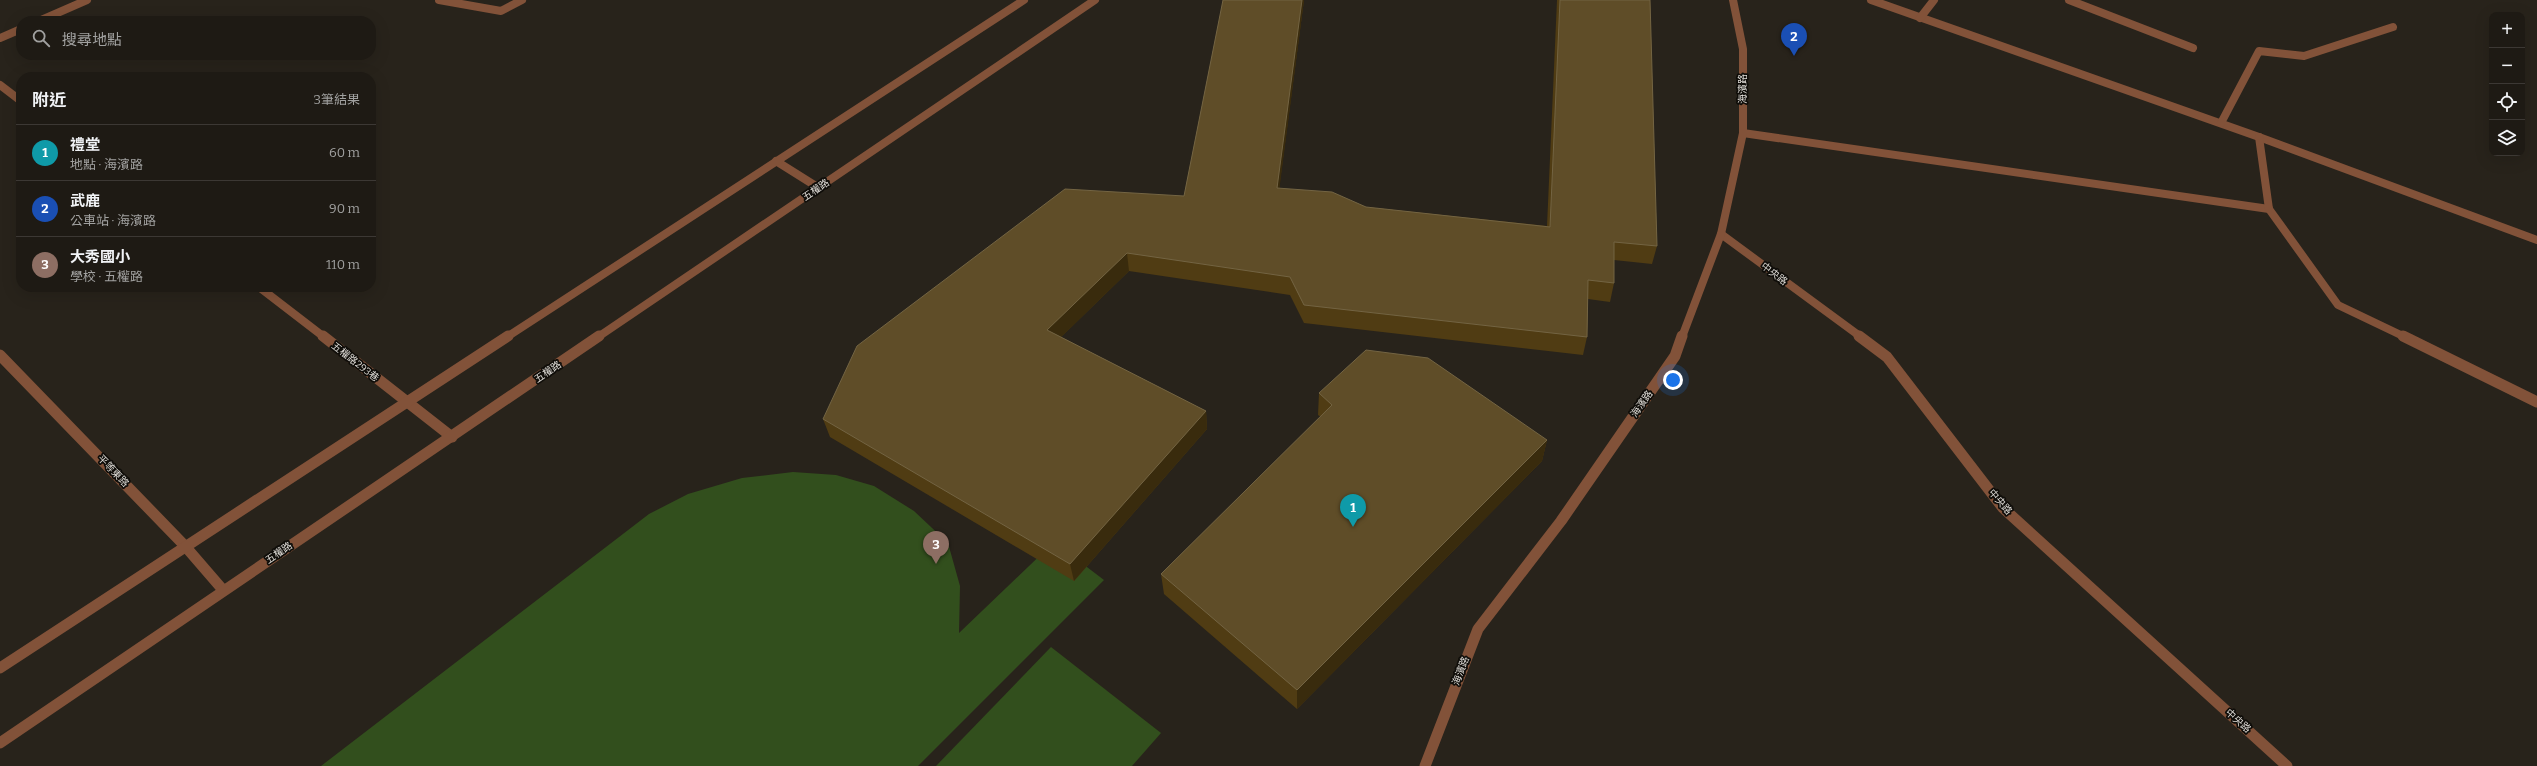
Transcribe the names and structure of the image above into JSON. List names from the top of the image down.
{
  "streets": {
    "street": [
      "海濱路",
      "五權路",
      "中央路",
      "五權路293巷",
      "平等東路"
    ]
  },
  "crossings": [
    ["海濱路", "中央路"],
    ["五權路", "五權路293巷"],
    ["五權路", "平等東路"]
  ],
  "page": {
    "map_buttons": ["+", "−"],
    "search": "搜尋地點",
    "pins": ["2", "1", "3"],
    "heading": ["附近", "3筆結果"],
    "list": [
      {
        "mark": "1",
        "name": "禮堂",
        "note": "地點 · 海濱路",
        "value": "60 m"
      },
      {
        "mark": "2",
        "name": "武鹿",
        "note": "公車站 · 海濱路",
        "value": "90 m"
      },
      {
        "mark": "3",
        "name": "大秀國小",
        "note": "學校 · 五權路",
        "value": "110 m"
      }
    ]
  }
}
